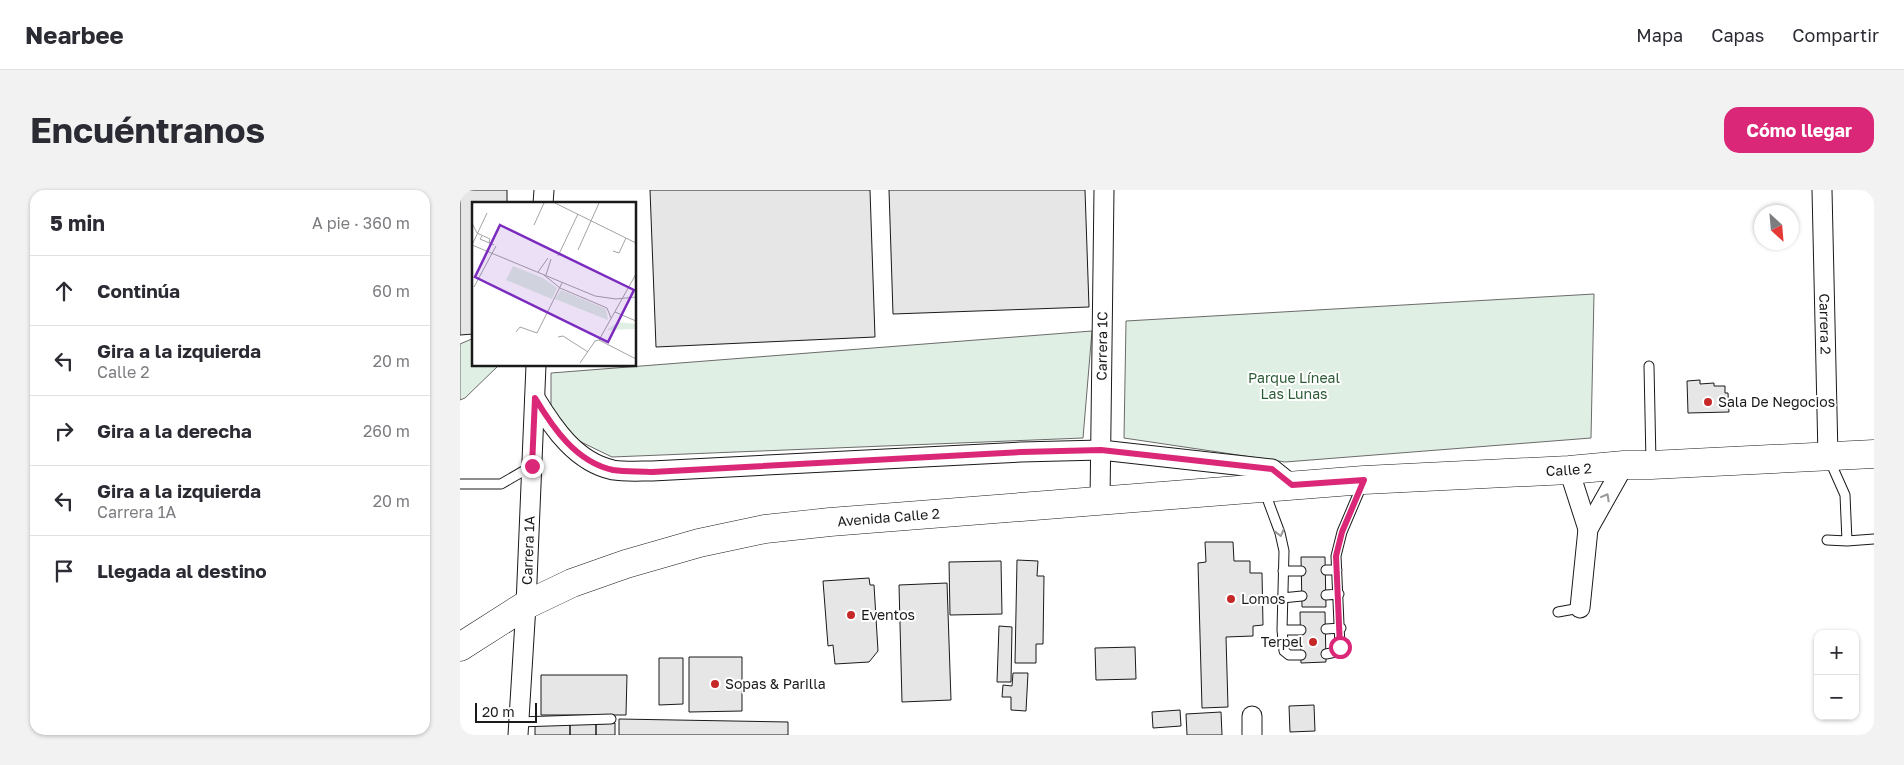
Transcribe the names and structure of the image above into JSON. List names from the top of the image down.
{
  "streets": {
    "main road": ["Calle 2", "Avenida Calle 2"],
    "street": ["Carrera 2", "Carrera 1C", "Carrera 1A"]
  },
  "crossings": [
    ["Carrera 2", "Calle 2"],
    ["Carrera 1C", "Avenida Calle 2"],
    ["Calle 2", "Avenida Calle 2"],
    ["Avenida Calle 2", "Carrera 1A"]
  ],
  "parks": ["Parque Líneal Las Lunas"],
  "places": [
    "Sala De Negocios",
    "Lomos",
    "Eventos",
    "Terpel",
    "Sopas & Parilla"
  ],
  "scale_bar": "20 m",
  "north": "bottom right",
  "page": {
    "header": "Nearbee",
    "nav": ["Mapa", "Capas", "Compartir"],
    "buttons": "Cómo llegar",
    "title": "Encuéntranos",
    "heading": ["5 min", "A pie · 360 m"],
    "list": [
      ["Continúa", "60 m"],
      ["Gira a la izquierda", "Calle 2", "20 m"],
      ["Gira a la derecha", "260 m"],
      ["Gira a la izquierda", "Carrera 1A", "20 m"],
      "Llegada al destino"
    ],
    "map_buttons": ["+", "−"],
    "scale": "20 m"
  }
}
